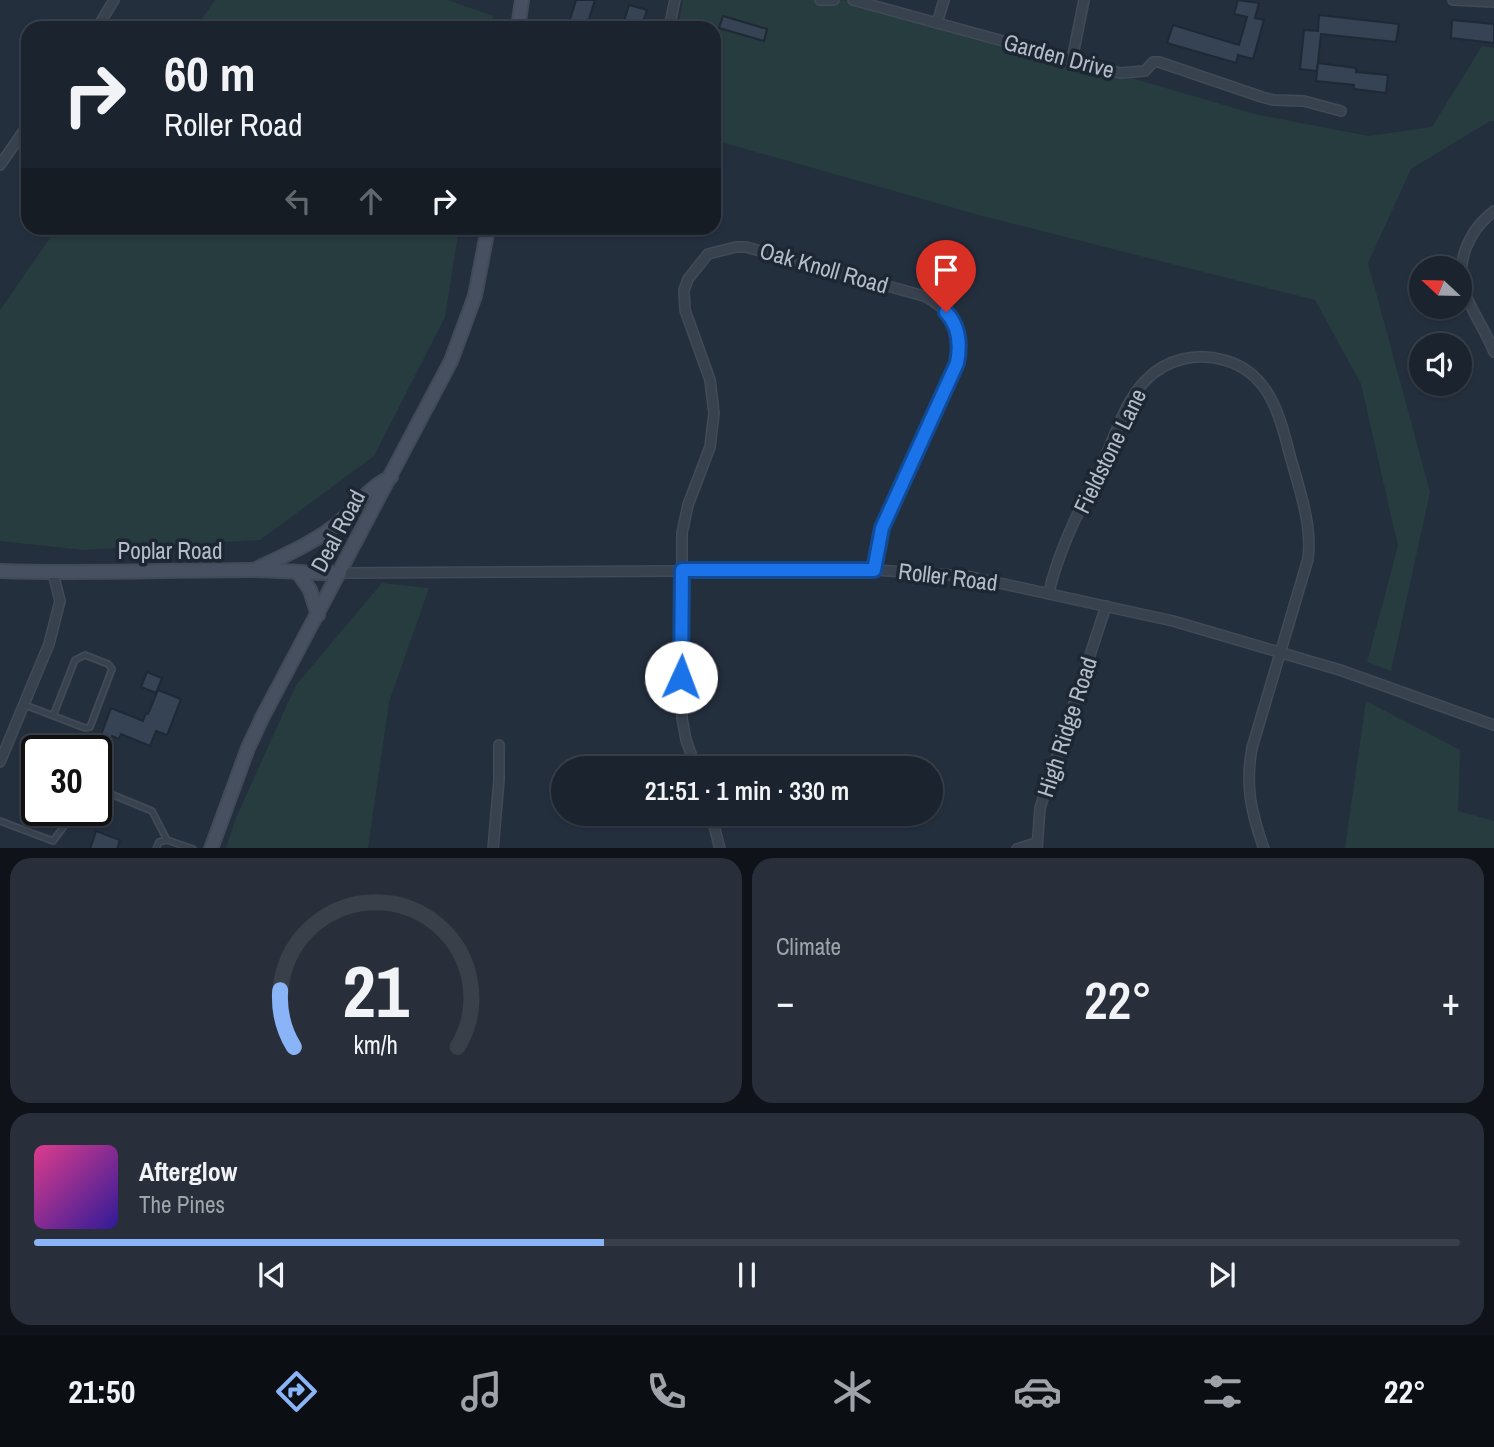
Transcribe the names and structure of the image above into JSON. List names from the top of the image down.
{
  "streets": {
    "street": [
      "Garden Drive",
      "Oak Knoll Road",
      "Fieldstone Lane",
      "Deal Road",
      "Poplar Road",
      "Roller Road",
      "High Ridge Road"
    ]
  },
  "crossings": [
    ["Oak Knoll Road", "Roller Road"],
    ["Fieldstone Lane", "Roller Road"],
    ["Deal Road", "Poplar Road"],
    ["Deal Road", "Roller Road"],
    ["Poplar Road", "Roller Road"],
    ["Roller Road", "High Ridge Road"]
  ],
  "north": "left",
  "page": {
    "turn": ["60 m", "Roller Road"],
    "limit": "30",
    "trip": "21:51 · 1 min · 330 m",
    "tile": "Climate",
    "heat": ["−", "22°", "+"],
    "song": ["Afterglow", "The Pines"],
    "tabs": ["21:50", "22°"],
    "gauge": ["21", "km/h"]
  }
}
